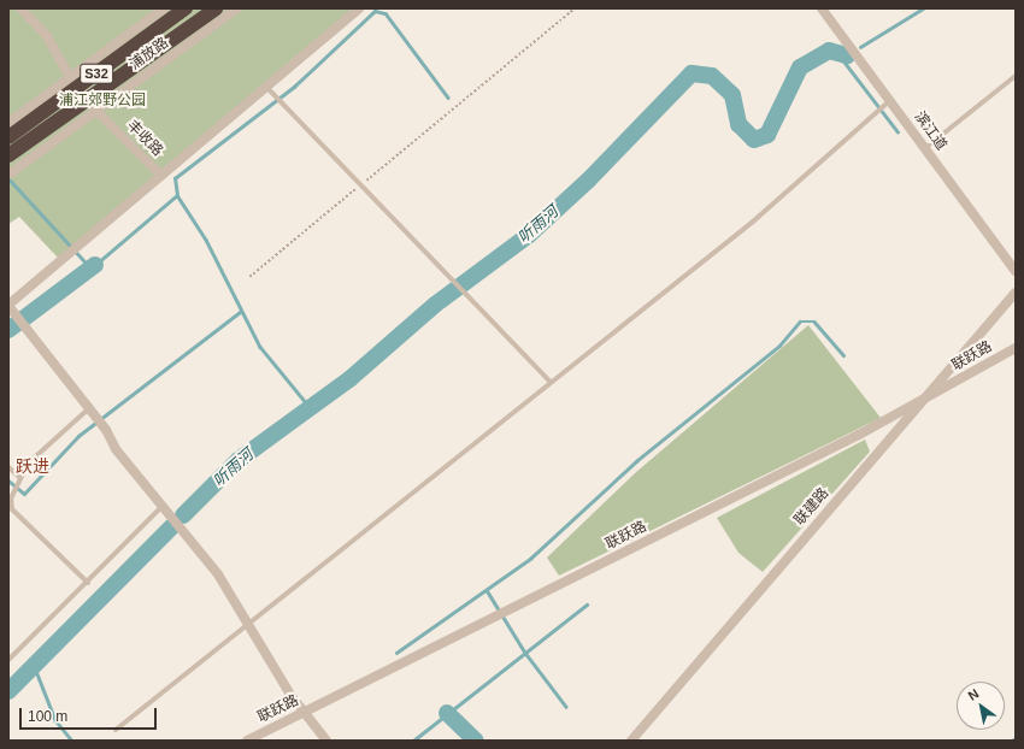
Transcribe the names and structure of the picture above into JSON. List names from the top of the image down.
{
  "streets": {
    "highway": ["S32"],
    "street": [
      "浦放路",
      "滨江道",
      "丰收路",
      "联跃路",
      "联建路"
    ]
  },
  "crossings": [
    ["浦放路", "丰收路"],
    ["联跃路", "联建路"]
  ],
  "districts": ["跃进"],
  "water": ["听雨河"],
  "parks": ["浦江郊野公园"],
  "scale_bar": "100 m",
  "north": "top left"
}
